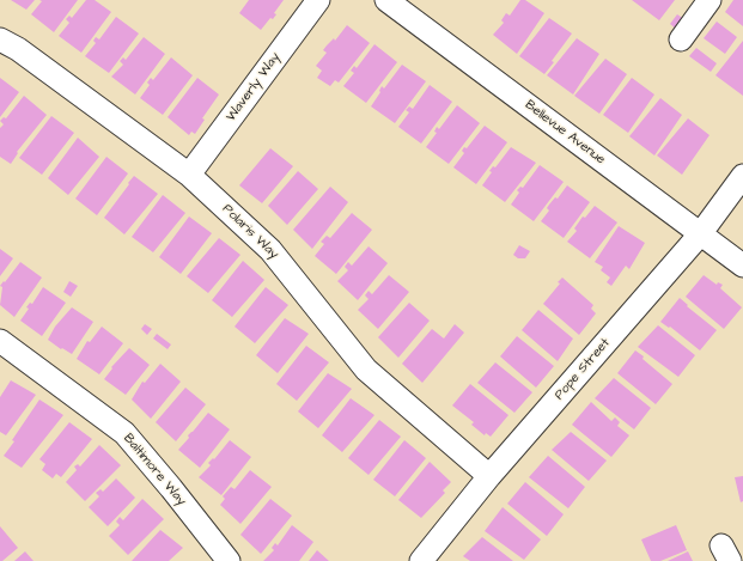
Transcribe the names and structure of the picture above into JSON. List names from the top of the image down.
{
  "streets": {
    "street": [
      "Waverly Way",
      "Bellevue Avenue",
      "Polaris Way",
      "Pope Street",
      "Baltimore Way"
    ]
  },
  "crossings": [
    ["Waverly Way", "Polaris Way"],
    ["Bellevue Avenue", "Pope Street"],
    ["Polaris Way", "Pope Street"]
  ]
}
